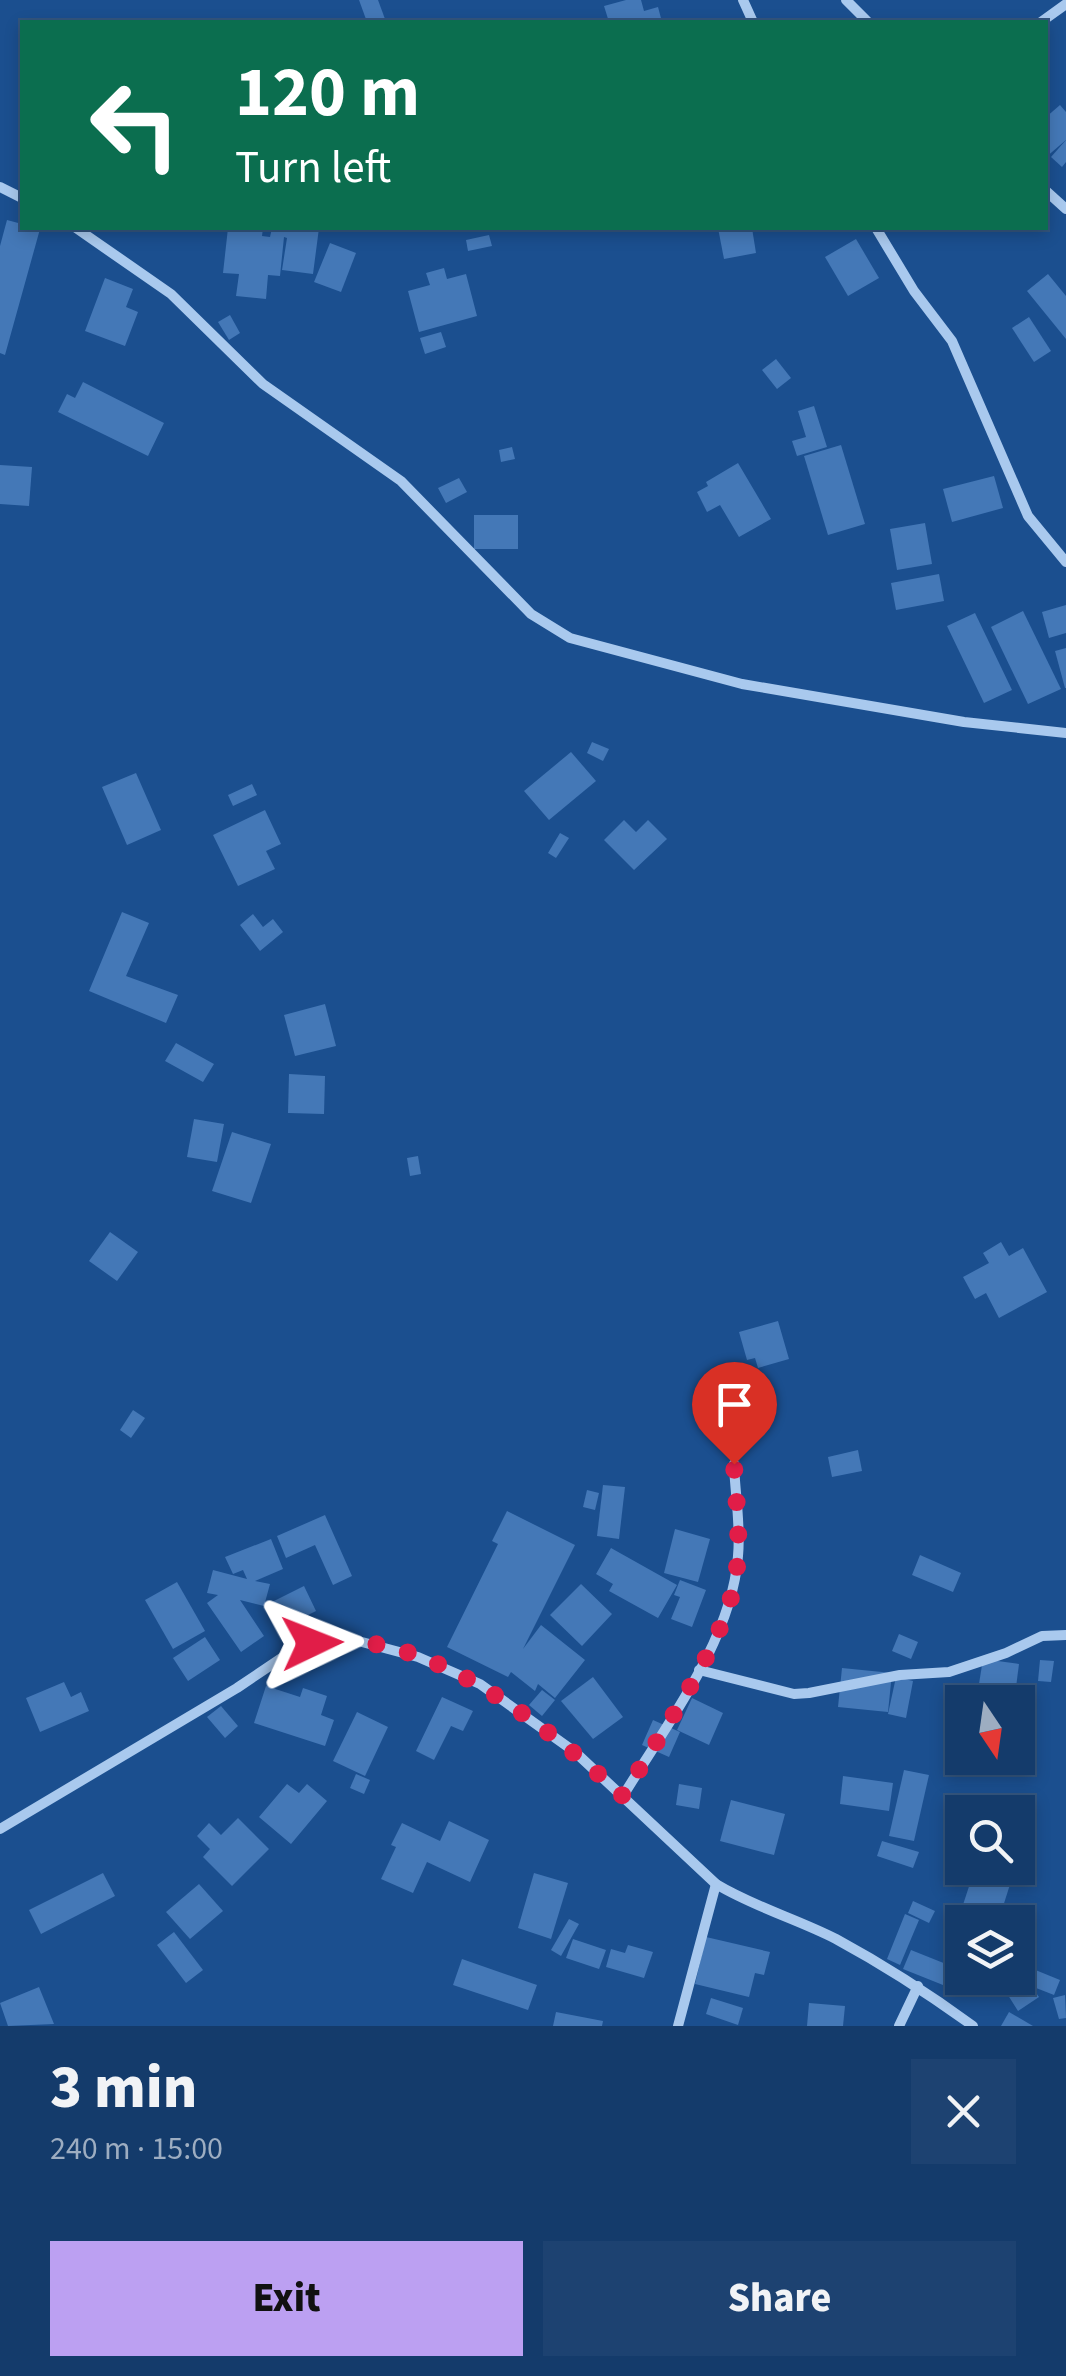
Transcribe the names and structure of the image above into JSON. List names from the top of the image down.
{
  "north": "bottom",
  "page": {
    "turn": ["120 m", "Turn left"],
    "heading": ["3 min", "240 m · 15:00"],
    "buttons": ["Exit", "Share"]
  }
}
